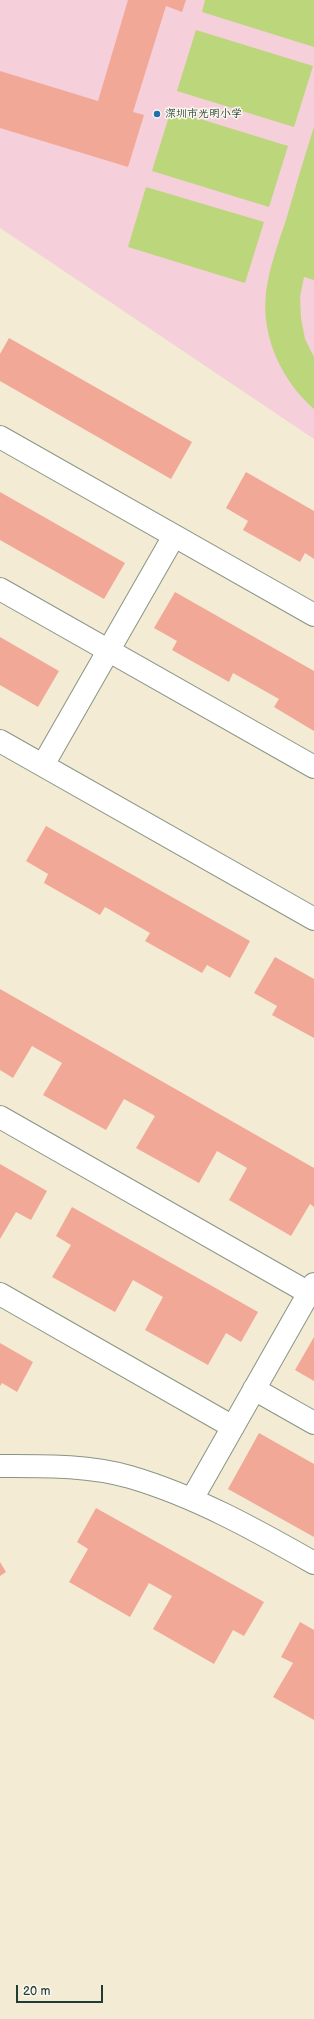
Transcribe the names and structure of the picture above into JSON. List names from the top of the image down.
{
  "places": ["深圳市光明小学"],
  "scale_bar": "20 m"
}
